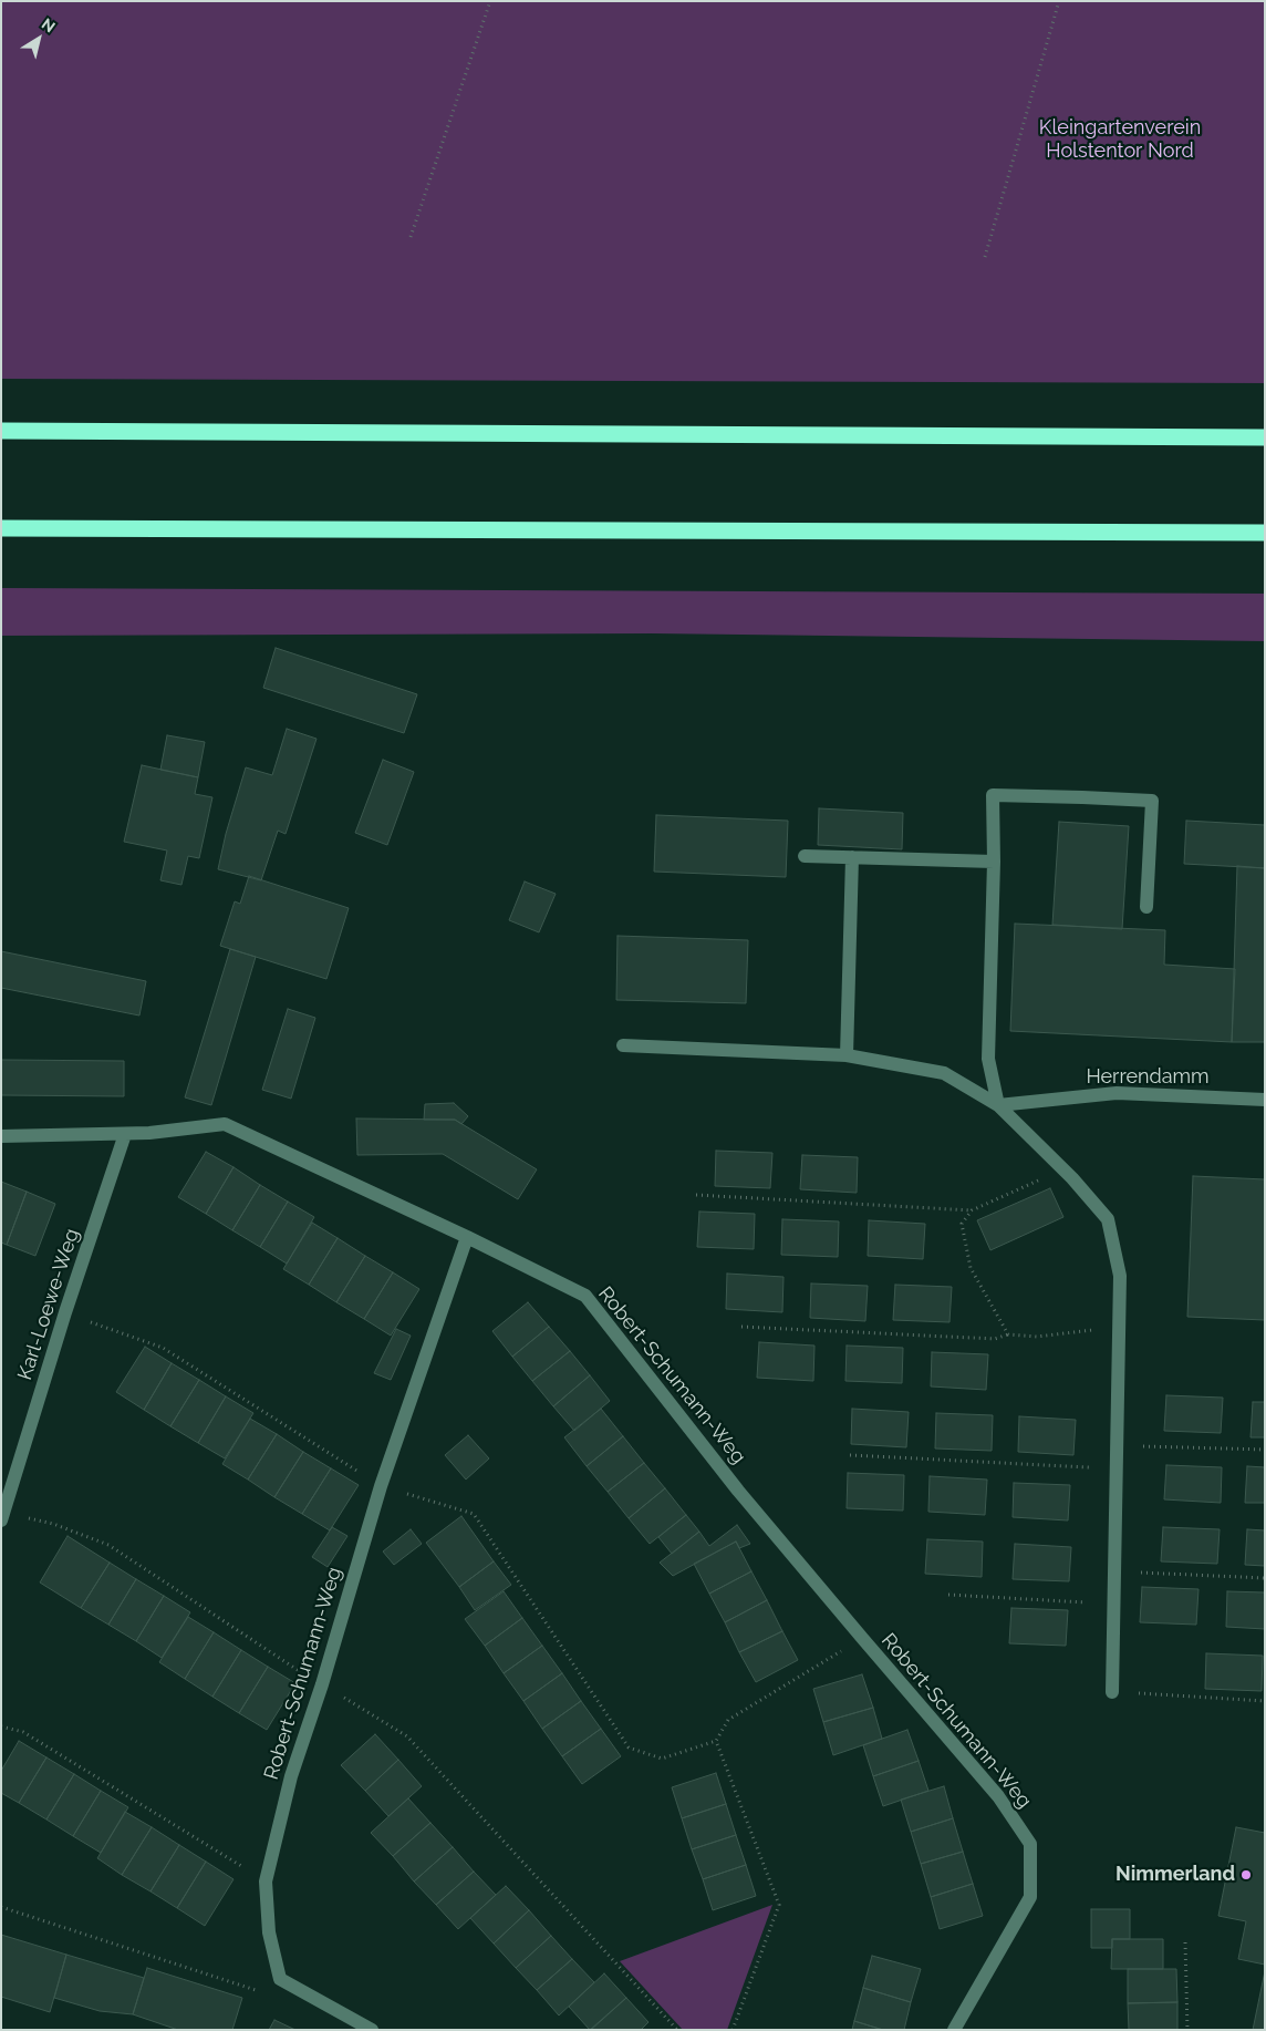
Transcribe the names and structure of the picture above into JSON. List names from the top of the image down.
{
  "streets": {
    "street": ["Herrendamm", "Karl-Loewe-Weg", "Robert-Schumann-Weg"]
  },
  "parks": ["Kleingartenverein Holstentor Nord"],
  "places": ["Nimmerland"],
  "north": "top right"
}
